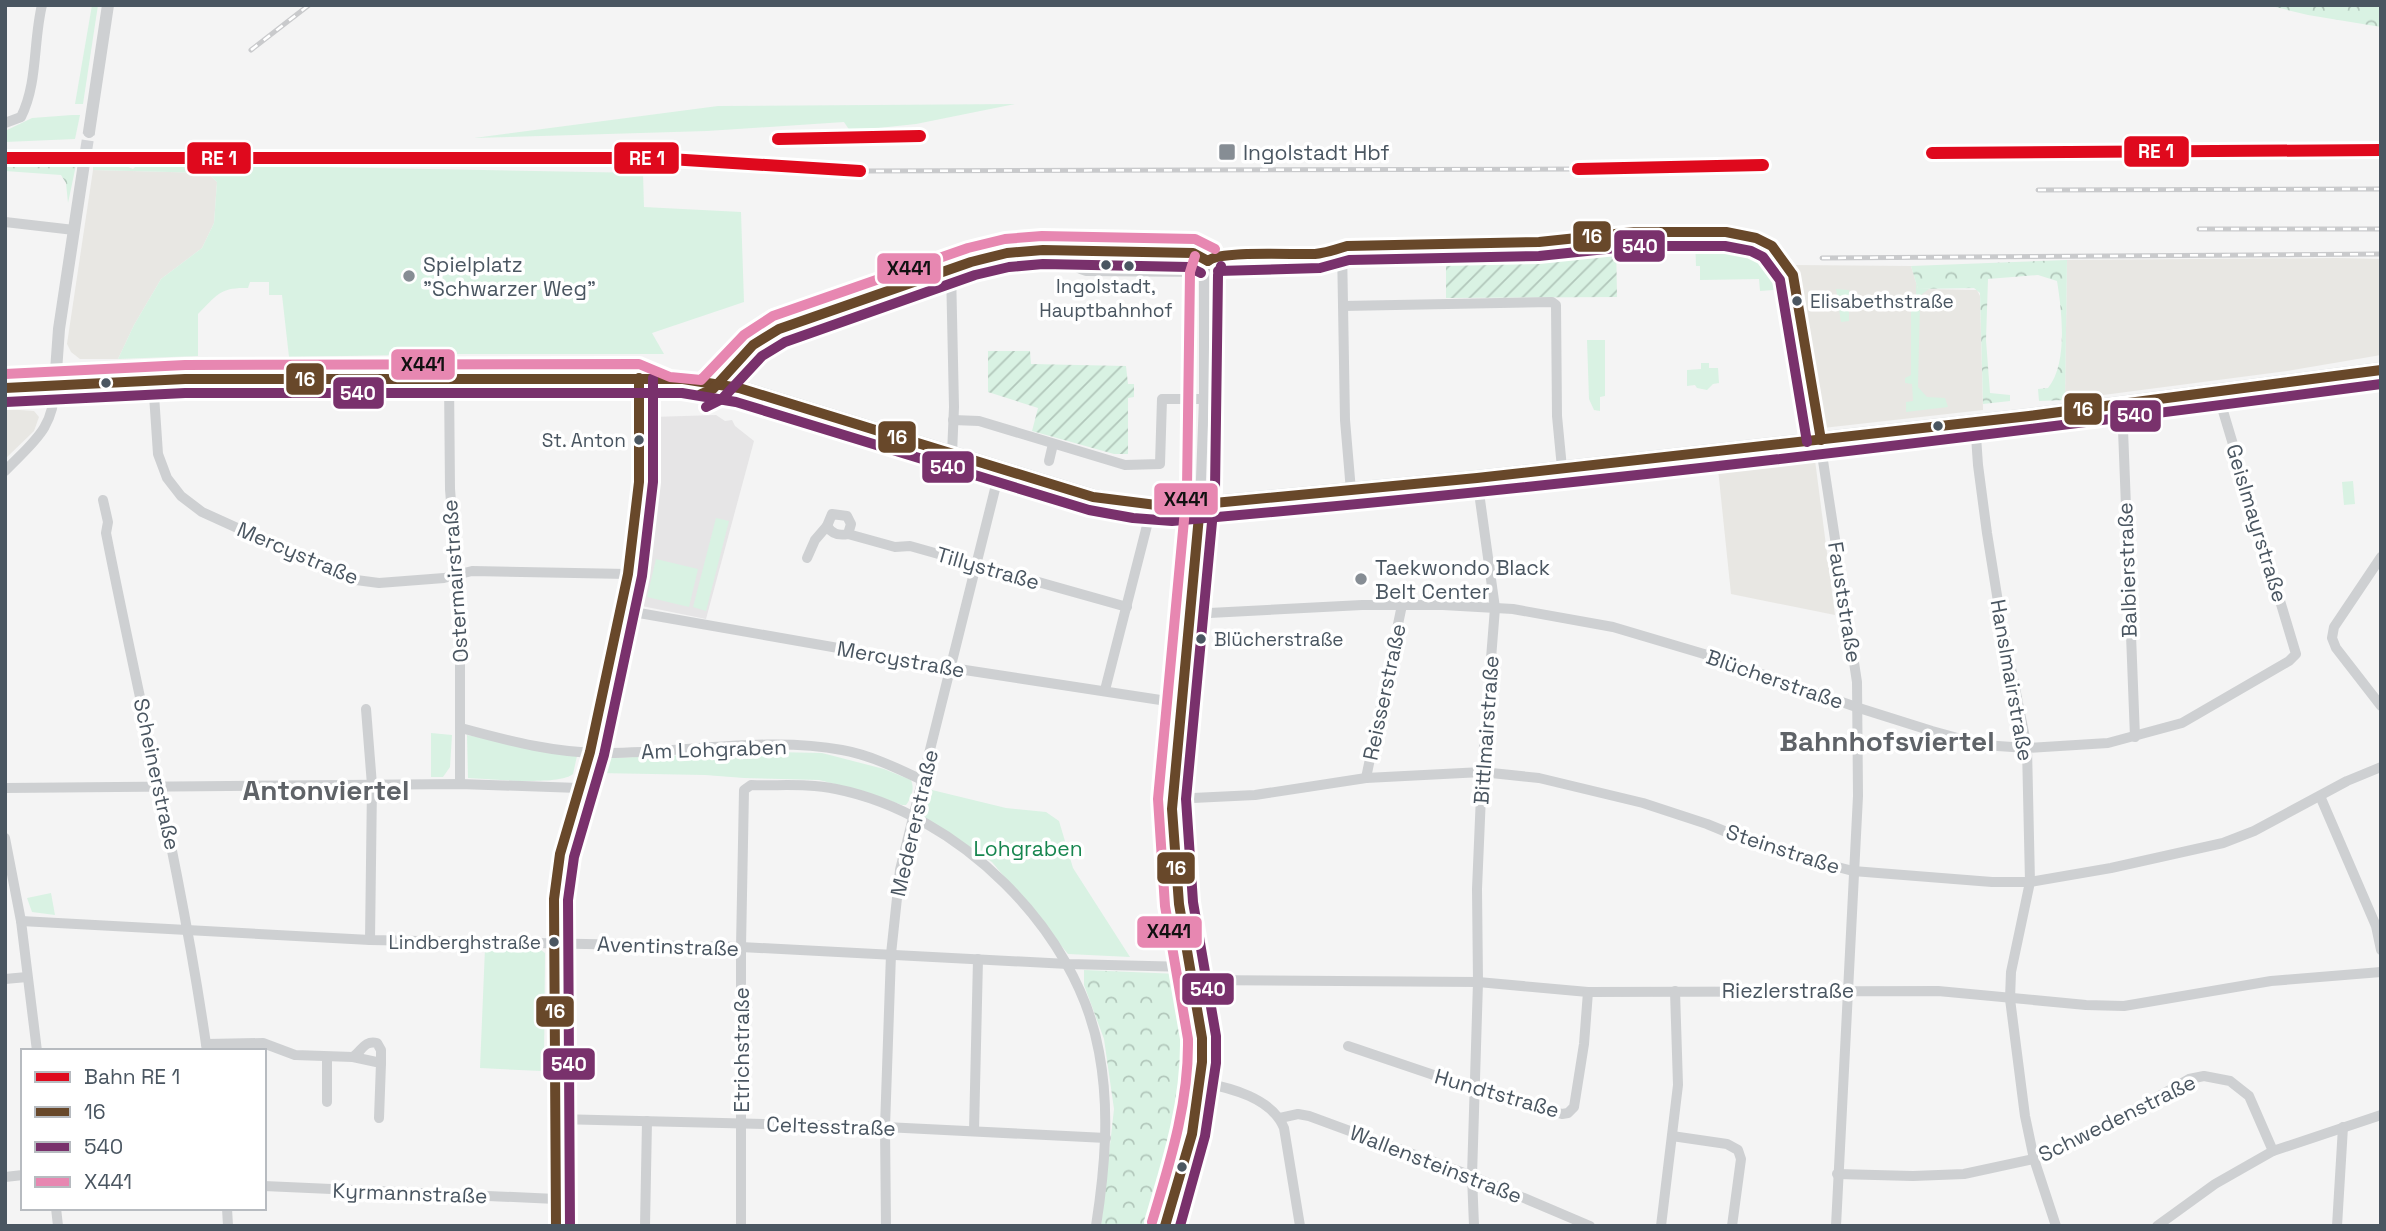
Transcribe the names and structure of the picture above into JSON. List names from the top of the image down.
{
  "streets": {
    "street": [
      "Geislmayrstraße",
      "Mercystraße",
      "Tillystraße",
      "Balbierstraße",
      "Ostermairstraße",
      "Fauststraße",
      "Blücherstraße",
      "Hanslmairstraße",
      "Reisserstraße",
      "Bittlmairstraße",
      "Am Lohgraben",
      "Scheinerstraße",
      "Medererstraße",
      "Steinstraße",
      "Aventinstraße",
      "Riezlerstraße",
      "Etrichstraße",
      "Hundtstraße",
      "Schwedenstraße",
      "Celtesstraße",
      "Wallensteinstraße",
      "Kyrmannstraße"
    ]
  },
  "crossings": [
    ["Geislmayrstraße", "Blücherstraße"],
    ["Mercystraße", "Ostermairstraße"],
    ["Mercystraße", "Medererstraße"],
    ["Tillystraße", "Medererstraße"],
    ["Balbierstraße", "Blücherstraße"],
    ["Ostermairstraße", "Am Lohgraben"],
    ["Fauststraße", "Blücherstraße"],
    ["Fauststraße", "Steinstraße"],
    ["Fauststraße", "Riezlerstraße"],
    ["Fauststraße", "Schwedenstraße"],
    ["Blücherstraße", "Hanslmairstraße"],
    ["Blücherstraße", "Reisserstraße"],
    ["Blücherstraße", "Bittlmairstraße"],
    ["Hanslmairstraße", "Steinstraße"],
    ["Hanslmairstraße", "Riezlerstraße"],
    ["Hanslmairstraße", "Schwedenstraße"],
    ["Reisserstraße", "Steinstraße"],
    ["Bittlmairstraße", "Steinstraße"],
    ["Bittlmairstraße", "Riezlerstraße"],
    ["Bittlmairstraße", "Hundtstraße"],
    ["Bittlmairstraße", "Wallensteinstraße"],
    ["Am Lohgraben", "Medererstraße"],
    ["Am Lohgraben", "Aventinstraße"],
    ["Am Lohgraben", "Etrichstraße"],
    ["Am Lohgraben", "Celtesstraße"],
    ["Scheinerstraße", "Aventinstraße"],
    ["Medererstraße", "Aventinstraße"],
    ["Medererstraße", "Celtesstraße"],
    ["Aventinstraße", "Riezlerstraße"],
    ["Aventinstraße", "Etrichstraße"],
    ["Riezlerstraße", "Hundtstraße"],
    ["Etrichstraße", "Celtesstraße"]
  ],
  "districts": ["Bahnhofsviertel", "Antonviertel"],
  "parks": ["Lohgraben"],
  "places": {
    "transit": ["Ingolstadt Hbf"],
    "other": [
      "Ingolstadt, Hauptbahnhof",
      "Spielplatz \"Schwarzer Weg\"",
      "Elisabethstraße",
      "St. Anton",
      "Taekwondo Black Belt Center",
      "Blücherstraße",
      "Lindberghstraße"
    ]
  },
  "lines": ["transit line 16", "transit line X441", "transit line 540"],
  "legend": [
    "Bahn RE 1",
    "16",
    "540",
    "X441"
  ]
}
